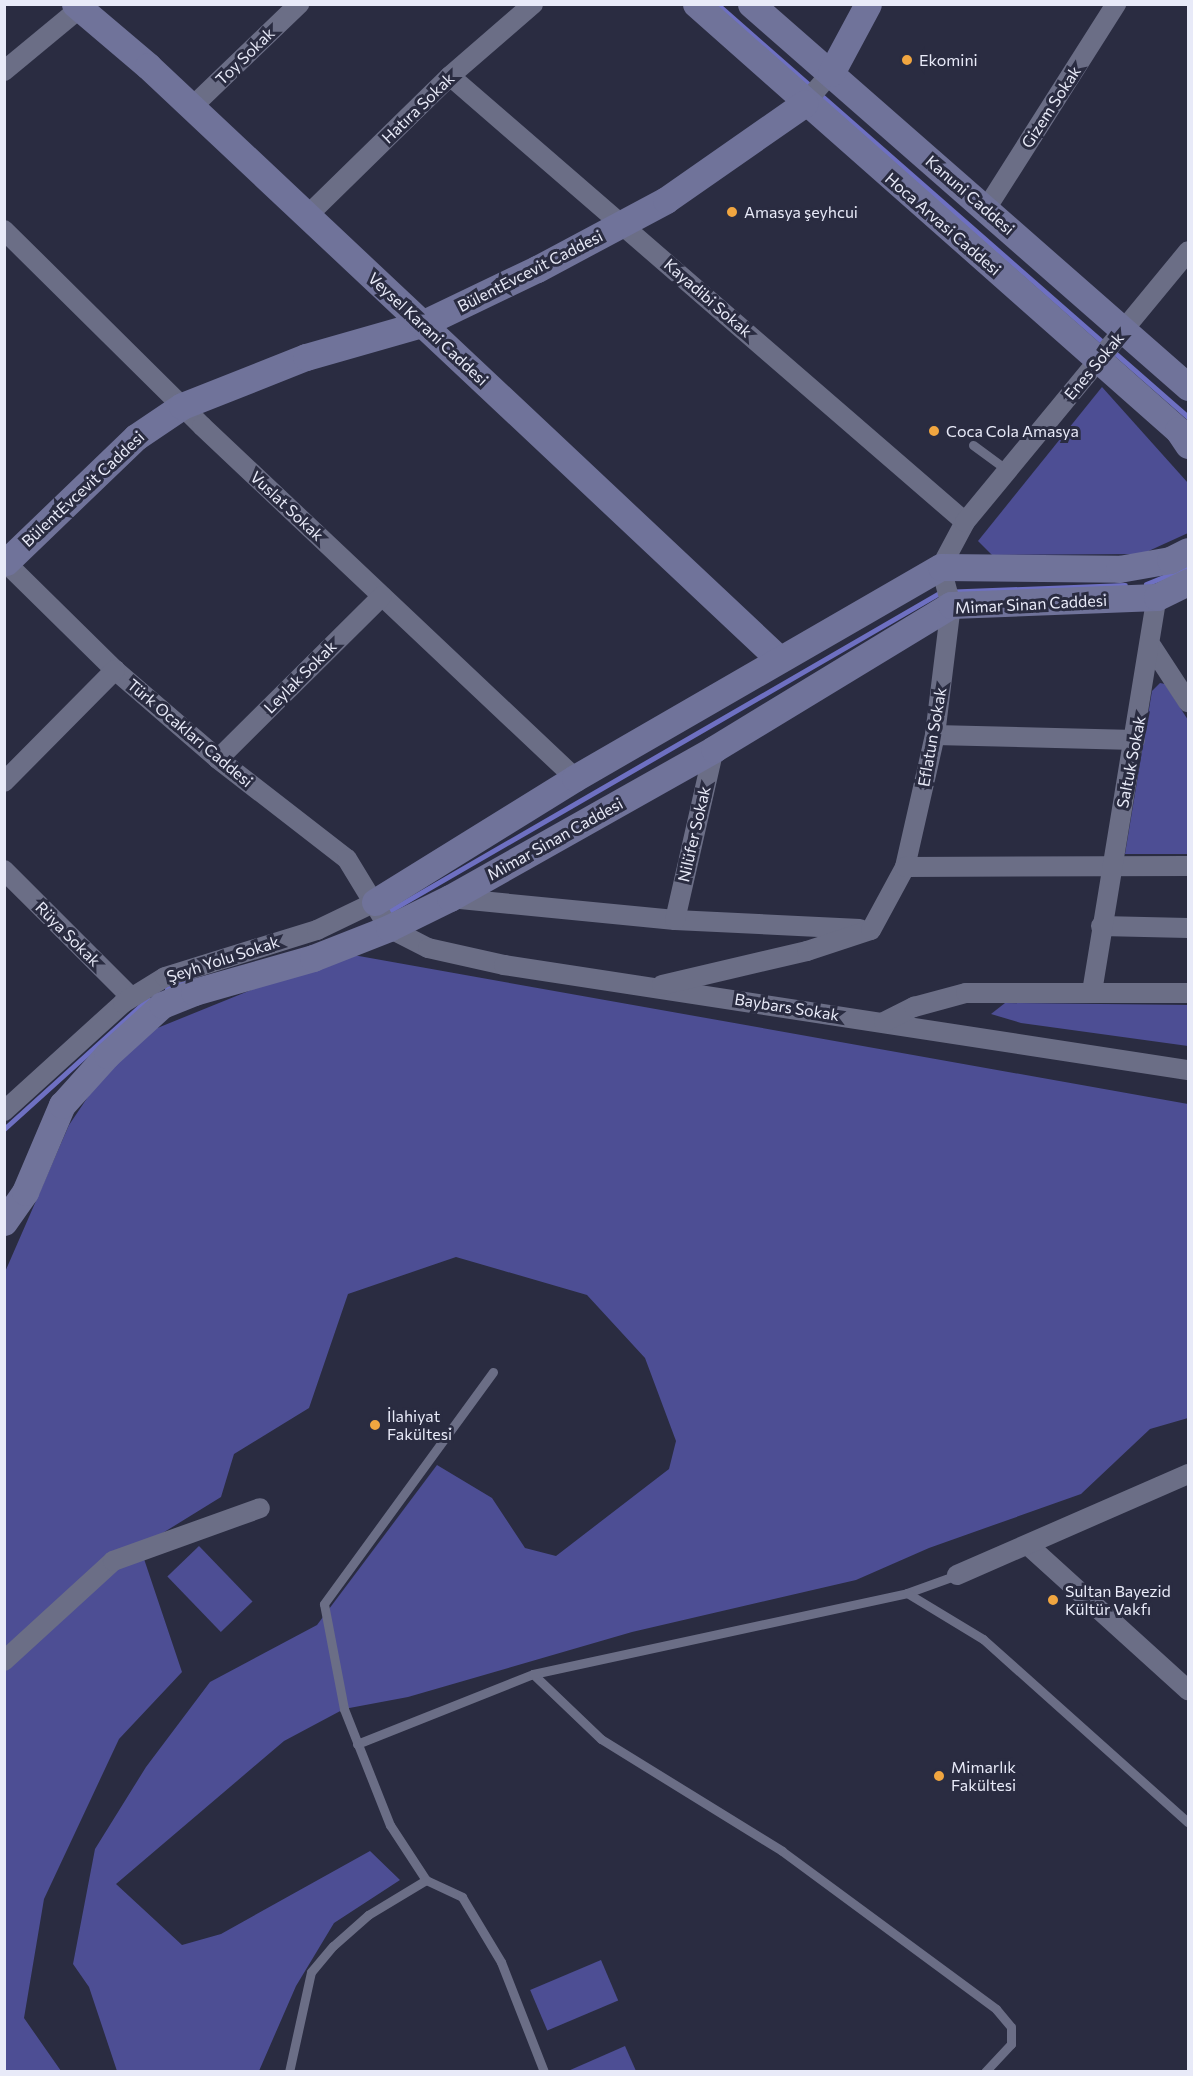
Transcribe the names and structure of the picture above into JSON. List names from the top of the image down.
{
  "streets": {
    "street": [
      "Toy Sokak",
      "Gizem Sokak",
      "Hatıra Sokak",
      "Kanuni Caddesi",
      "Hoca Arvasi Caddesi",
      "BülentEvcevit Caddesi",
      "Kayadibi Sokak",
      "Veysel Karani Caddesi",
      "Enes Sokak",
      "Vuslat Sokak",
      "Mimar Sinan Caddesi",
      "Leylak Sokak",
      "Türk Ocakları Caddesi",
      "Eflatun Sokak",
      "Saltuk Sokak",
      "Nilüfer Sokak",
      "Rüya Sokak",
      "Şeyh Yolu Sokak",
      "Baybars Sokak"
    ]
  },
  "crossings": [
    ["Toy Sokak", "Veysel Karani Caddesi"],
    ["Gizem Sokak", "Kanuni Caddesi"],
    ["Hatıra Sokak", "Kayadibi Sokak"],
    ["Hatıra Sokak", "Veysel Karani Caddesi"],
    ["Kanuni Caddesi", "Enes Sokak"],
    ["Hoca Arvasi Caddesi", "BülentEvcevit Caddesi"],
    ["Hoca Arvasi Caddesi", "Enes Sokak"],
    ["BülentEvcevit Caddesi", "Kayadibi Sokak"],
    ["BülentEvcevit Caddesi", "Veysel Karani Caddesi"],
    ["BülentEvcevit Caddesi", "Vuslat Sokak"],
    ["BülentEvcevit Caddesi", "Türk Ocakları Caddesi"],
    ["Kayadibi Sokak", "Enes Sokak"],
    ["Veysel Karani Caddesi", "Mimar Sinan Caddesi"],
    ["Enes Sokak", "Mimar Sinan Caddesi"],
    ["Vuslat Sokak", "Mimar Sinan Caddesi"],
    ["Vuslat Sokak", "Leylak Sokak"],
    ["Mimar Sinan Caddesi", "Türk Ocakları Caddesi"],
    ["Mimar Sinan Caddesi", "Eflatun Sokak"],
    ["Mimar Sinan Caddesi", "Saltuk Sokak"],
    ["Mimar Sinan Caddesi", "Nilüfer Sokak"],
    ["Mimar Sinan Caddesi", "Şeyh Yolu Sokak"],
    ["Mimar Sinan Caddesi", "Baybars Sokak"],
    ["Leylak Sokak", "Türk Ocakları Caddesi"],
    ["Türk Ocakları Caddesi", "Şeyh Yolu Sokak"],
    ["Türk Ocakları Caddesi", "Baybars Sokak"],
    ["Rüya Sokak", "Şeyh Yolu Sokak"]
  ],
  "places": [
    "Ekomini",
    "Amasya şeyhcui",
    "Coca Cola Amasya",
    "İlahiyat Fakültesi",
    "Sultan Bayezid Kültür Vakfı",
    "Mimarlık Fakültesi"
  ]
}
